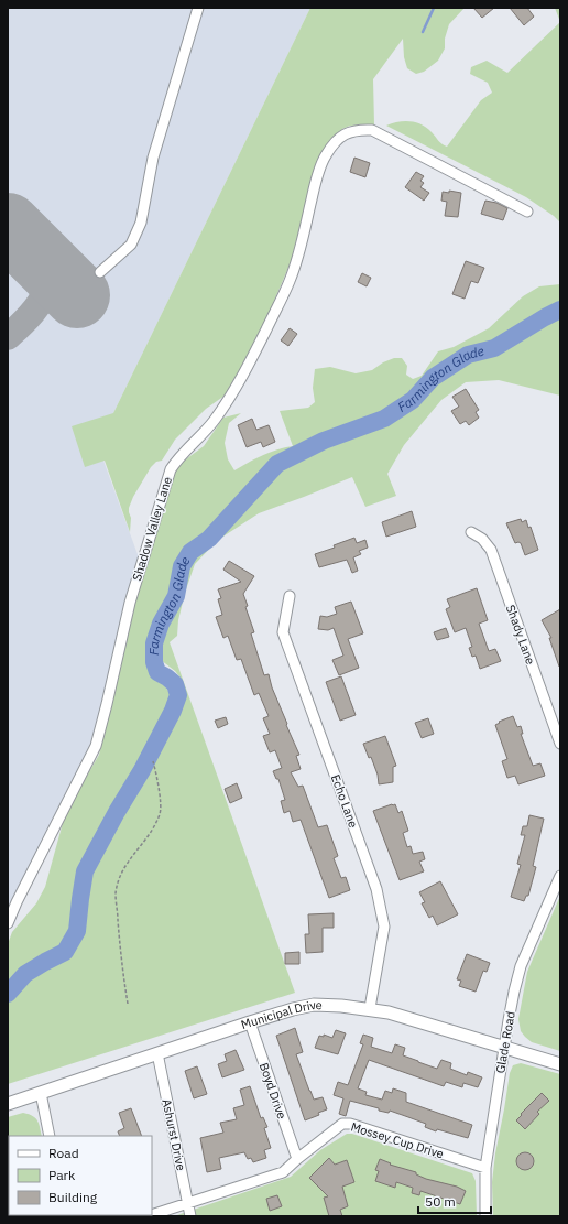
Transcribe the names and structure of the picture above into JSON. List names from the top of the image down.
{
  "streets": {
    "main road": ["Municipal Drive"],
    "street": [
      "Shadow Valley Lane",
      "Shady Lane",
      "Echo Lane",
      "Glade Road",
      "Boyd Drive",
      "Ashurst Drive",
      "Mossey Cup Drive"
    ]
  },
  "crossings": [
    ["Echo Lane", "Municipal Drive"],
    ["Municipal Drive", "Glade Road"],
    ["Municipal Drive", "Boyd Drive"],
    ["Municipal Drive", "Ashurst Drive"],
    ["Glade Road", "Mossey Cup Drive"],
    ["Boyd Drive", "Mossey Cup Drive"],
    ["Ashurst Drive", "Mossey Cup Drive"]
  ],
  "water": ["Farmington Glade"],
  "legend": ["Road", "Park", "Building"],
  "scale_bar": "50 m"
}
